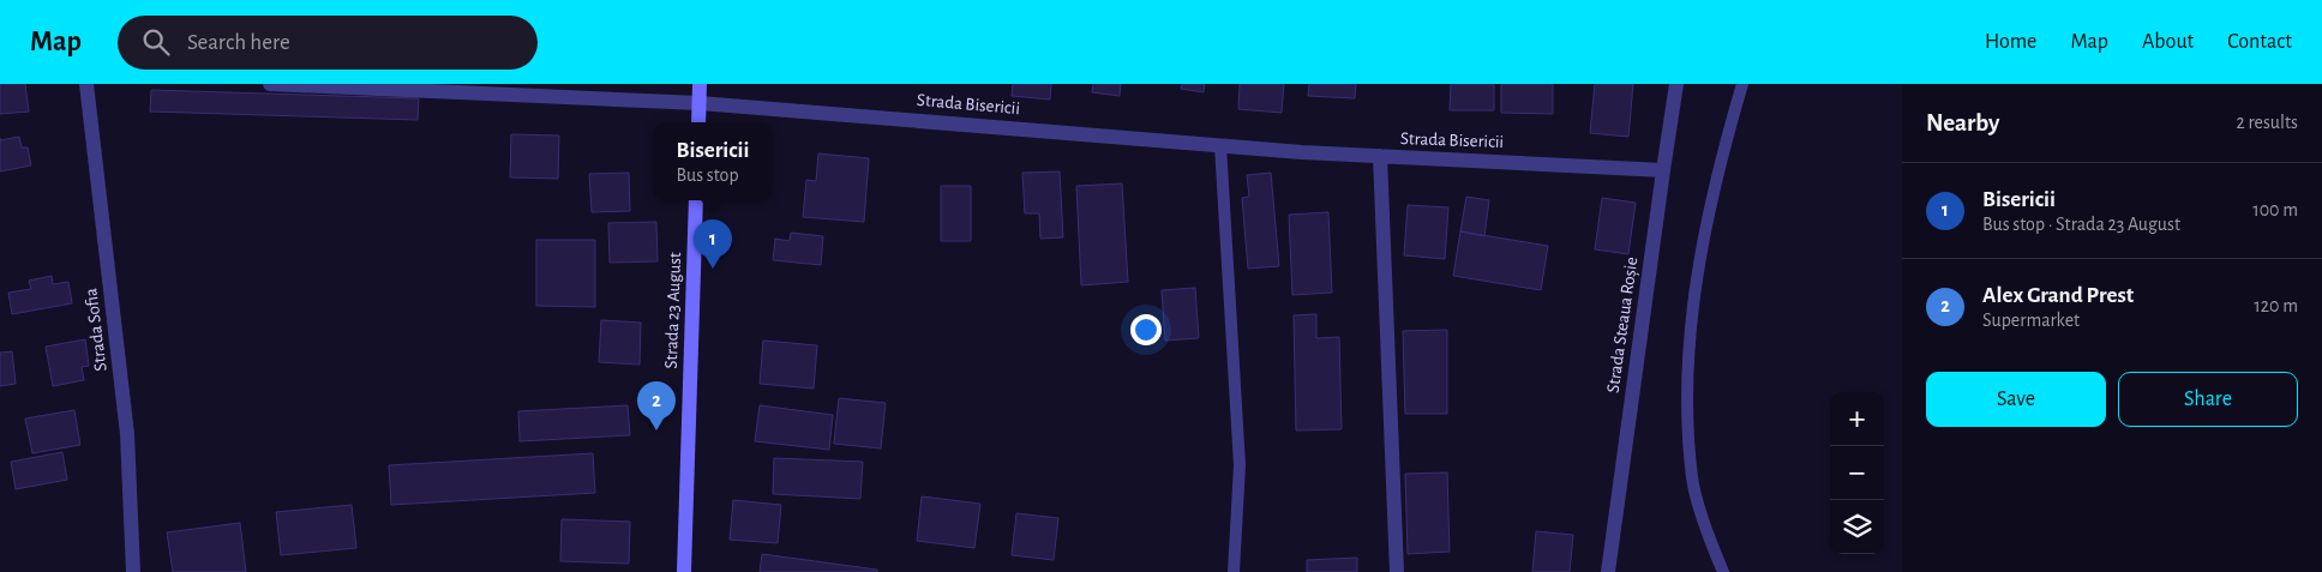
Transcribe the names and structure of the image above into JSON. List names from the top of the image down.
{
  "streets": {
    "main road": ["Strada 23 August"],
    "street": ["Strada Bisericii", "Strada Steaua Roșie", "Strada Sofia"]
  },
  "crossings": [
    ["Strada Bisericii", "Strada Steaua Roșie"]
  ],
  "page": {
    "header": "Map",
    "search": "Search here",
    "nav": [
      "Home",
      "Map",
      "About",
      "Contact"
    ],
    "heading": ["Nearby", "2 results"],
    "popup": ["Bisericii", "Bus stop"],
    "list": [
      {
        "mark": "1",
        "name": "Bisericii",
        "note": "Bus stop · Strada 23 August",
        "value": "100 m"
      },
      {
        "mark": "2",
        "name": "Alex Grand Prest",
        "note": "Supermarket",
        "value": "120 m"
      }
    ],
    "pins": ["1", "2"],
    "buttons": ["Save", "Share"],
    "map_buttons": ["+", "−"]
  }
}
